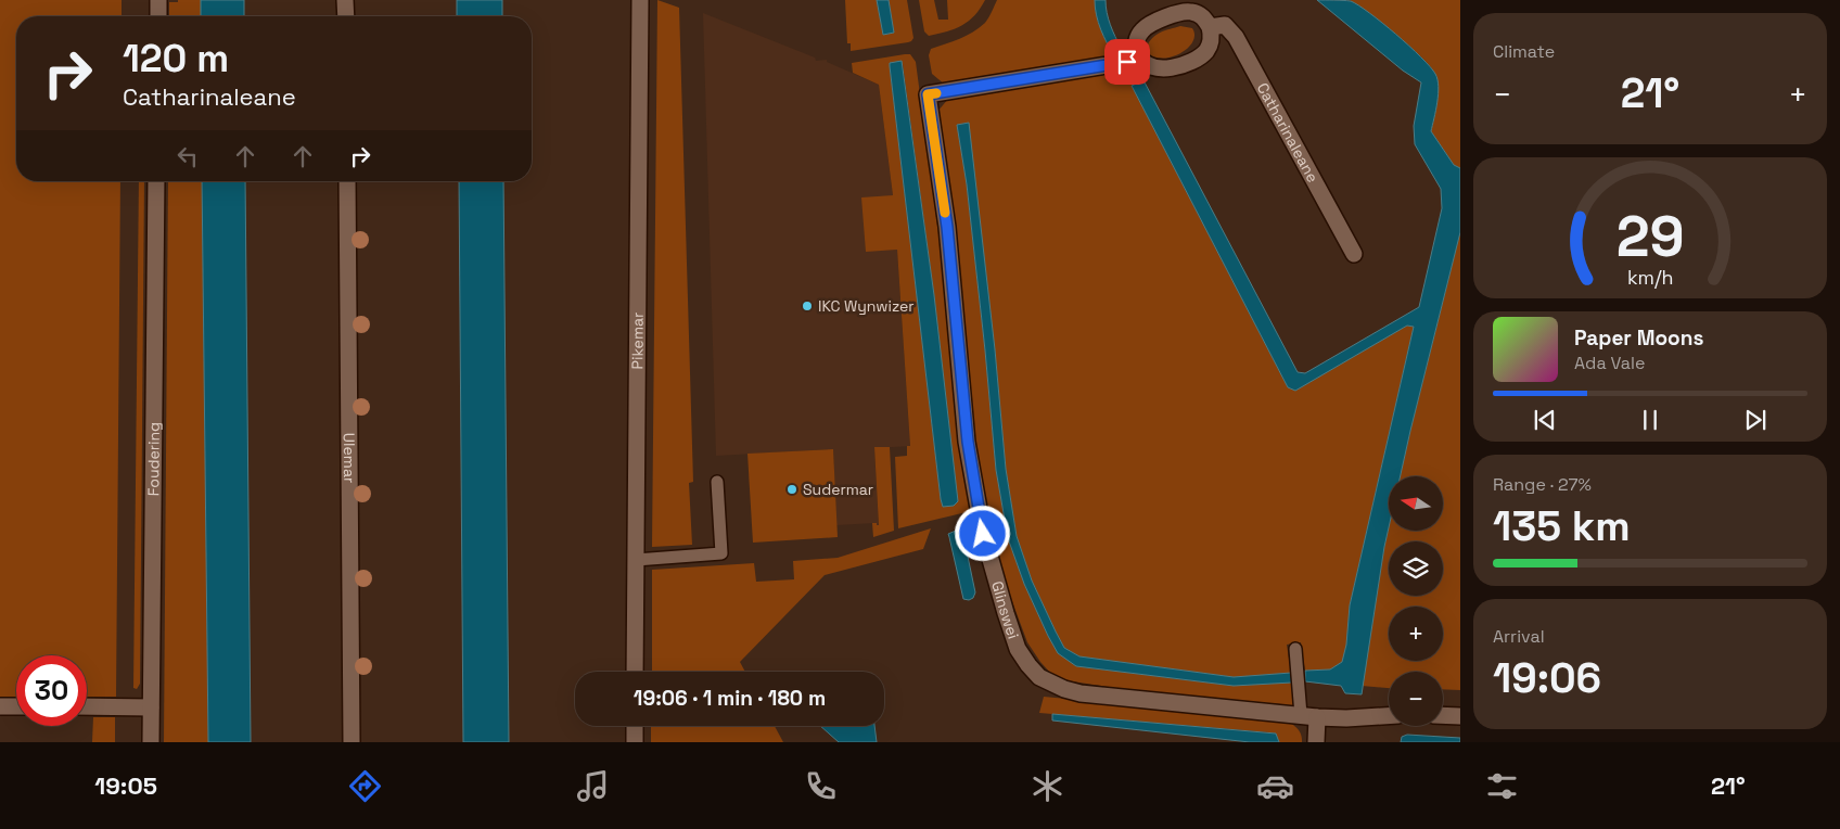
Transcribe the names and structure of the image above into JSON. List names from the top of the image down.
{
  "streets": {
    "street": [
      "Catharinaleane",
      "Pikemar",
      "Foudering",
      "Ulemar",
      "Glinswei"
    ]
  },
  "crossings": [
    ["Catharinaleane", "Glinswei"]
  ],
  "places": ["IKC Wynwizer", "Sudermar"],
  "north": "left",
  "page": {
    "tile": [
      "Climate",
      ["Range · 27%", "135 km"],
      ["Arrival", "19:06"]
    ],
    "turn": ["120 m", "Catharinaleane"],
    "heat": ["−", "21°", "+"],
    "song": ["Paper Moons", "Ada Vale"],
    "map_buttons": ["+", "−"],
    "limit": "30",
    "trip": "19:06 · 1 min · 180 m",
    "tabs": ["19:05", "21°"],
    "gauge": ["29", "km/h"]
  }
}
